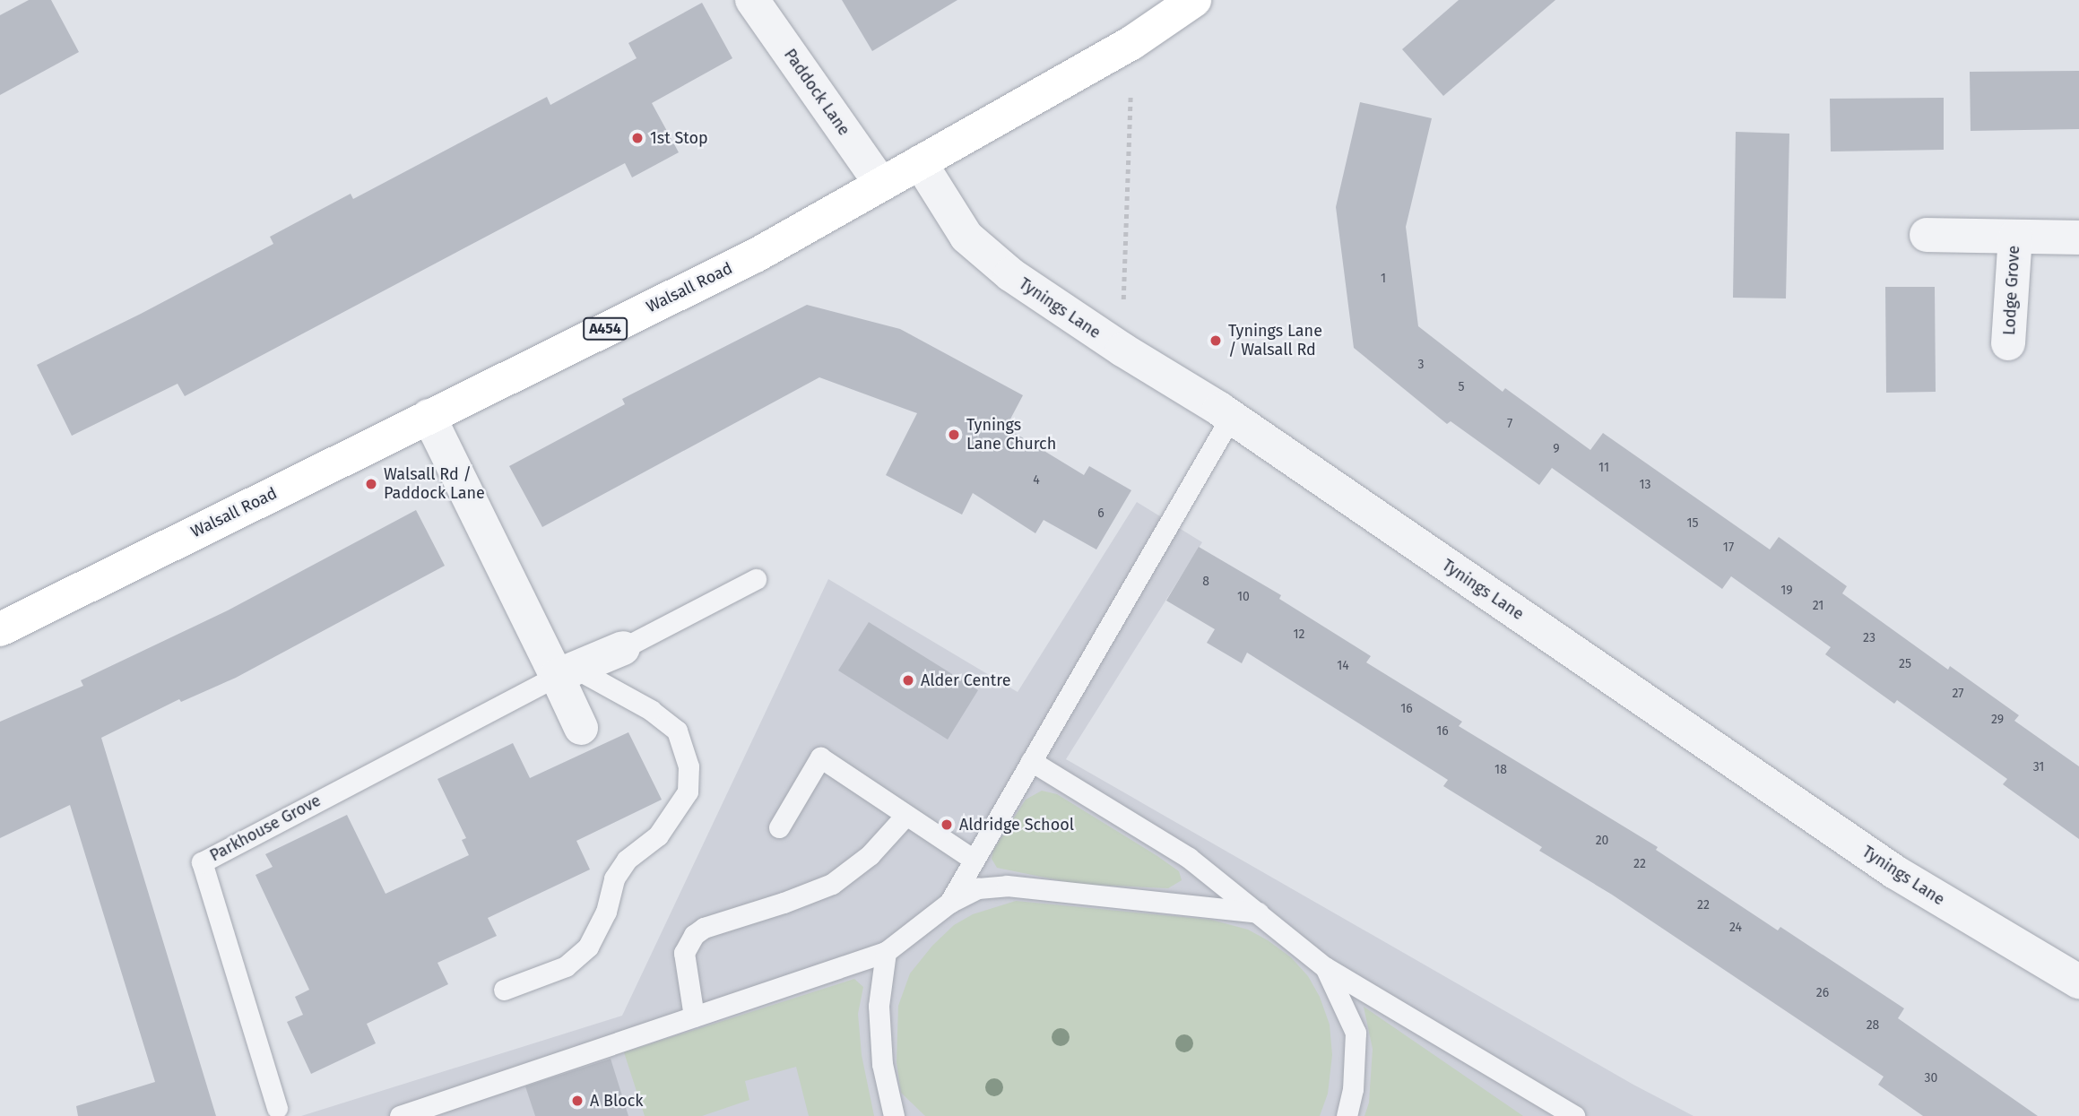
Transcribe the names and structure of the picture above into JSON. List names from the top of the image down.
{
  "streets": {
    "main road": ["Walsall Road", "A454"],
    "street": [
      "Paddock Lane",
      "Lodge Grove",
      "Tynings Lane",
      "Parkhouse Grove"
    ]
  },
  "crossings": [
    ["Paddock Lane", "Walsall Road"],
    ["Walsall Road", "Tynings Lane"]
  ],
  "places": [
    "1st Stop",
    "Tynings Lane / Walsall Rd",
    "Tynings Lane Church",
    "Walsall Rd / Paddock Lane",
    "Alder Centre",
    "Aldridge School",
    "A Block"
  ],
  "house_numbers": [
    "1",
    "3",
    "5",
    "7",
    "9",
    "11",
    "4",
    "13",
    "6",
    "15",
    "17",
    "8",
    "19",
    "10",
    "21",
    "12",
    "23",
    "25",
    "14",
    "27",
    "16",
    "29",
    "16",
    "31",
    "18",
    "20",
    "22",
    "22",
    "24",
    "26",
    "28",
    "30"
  ]
}
